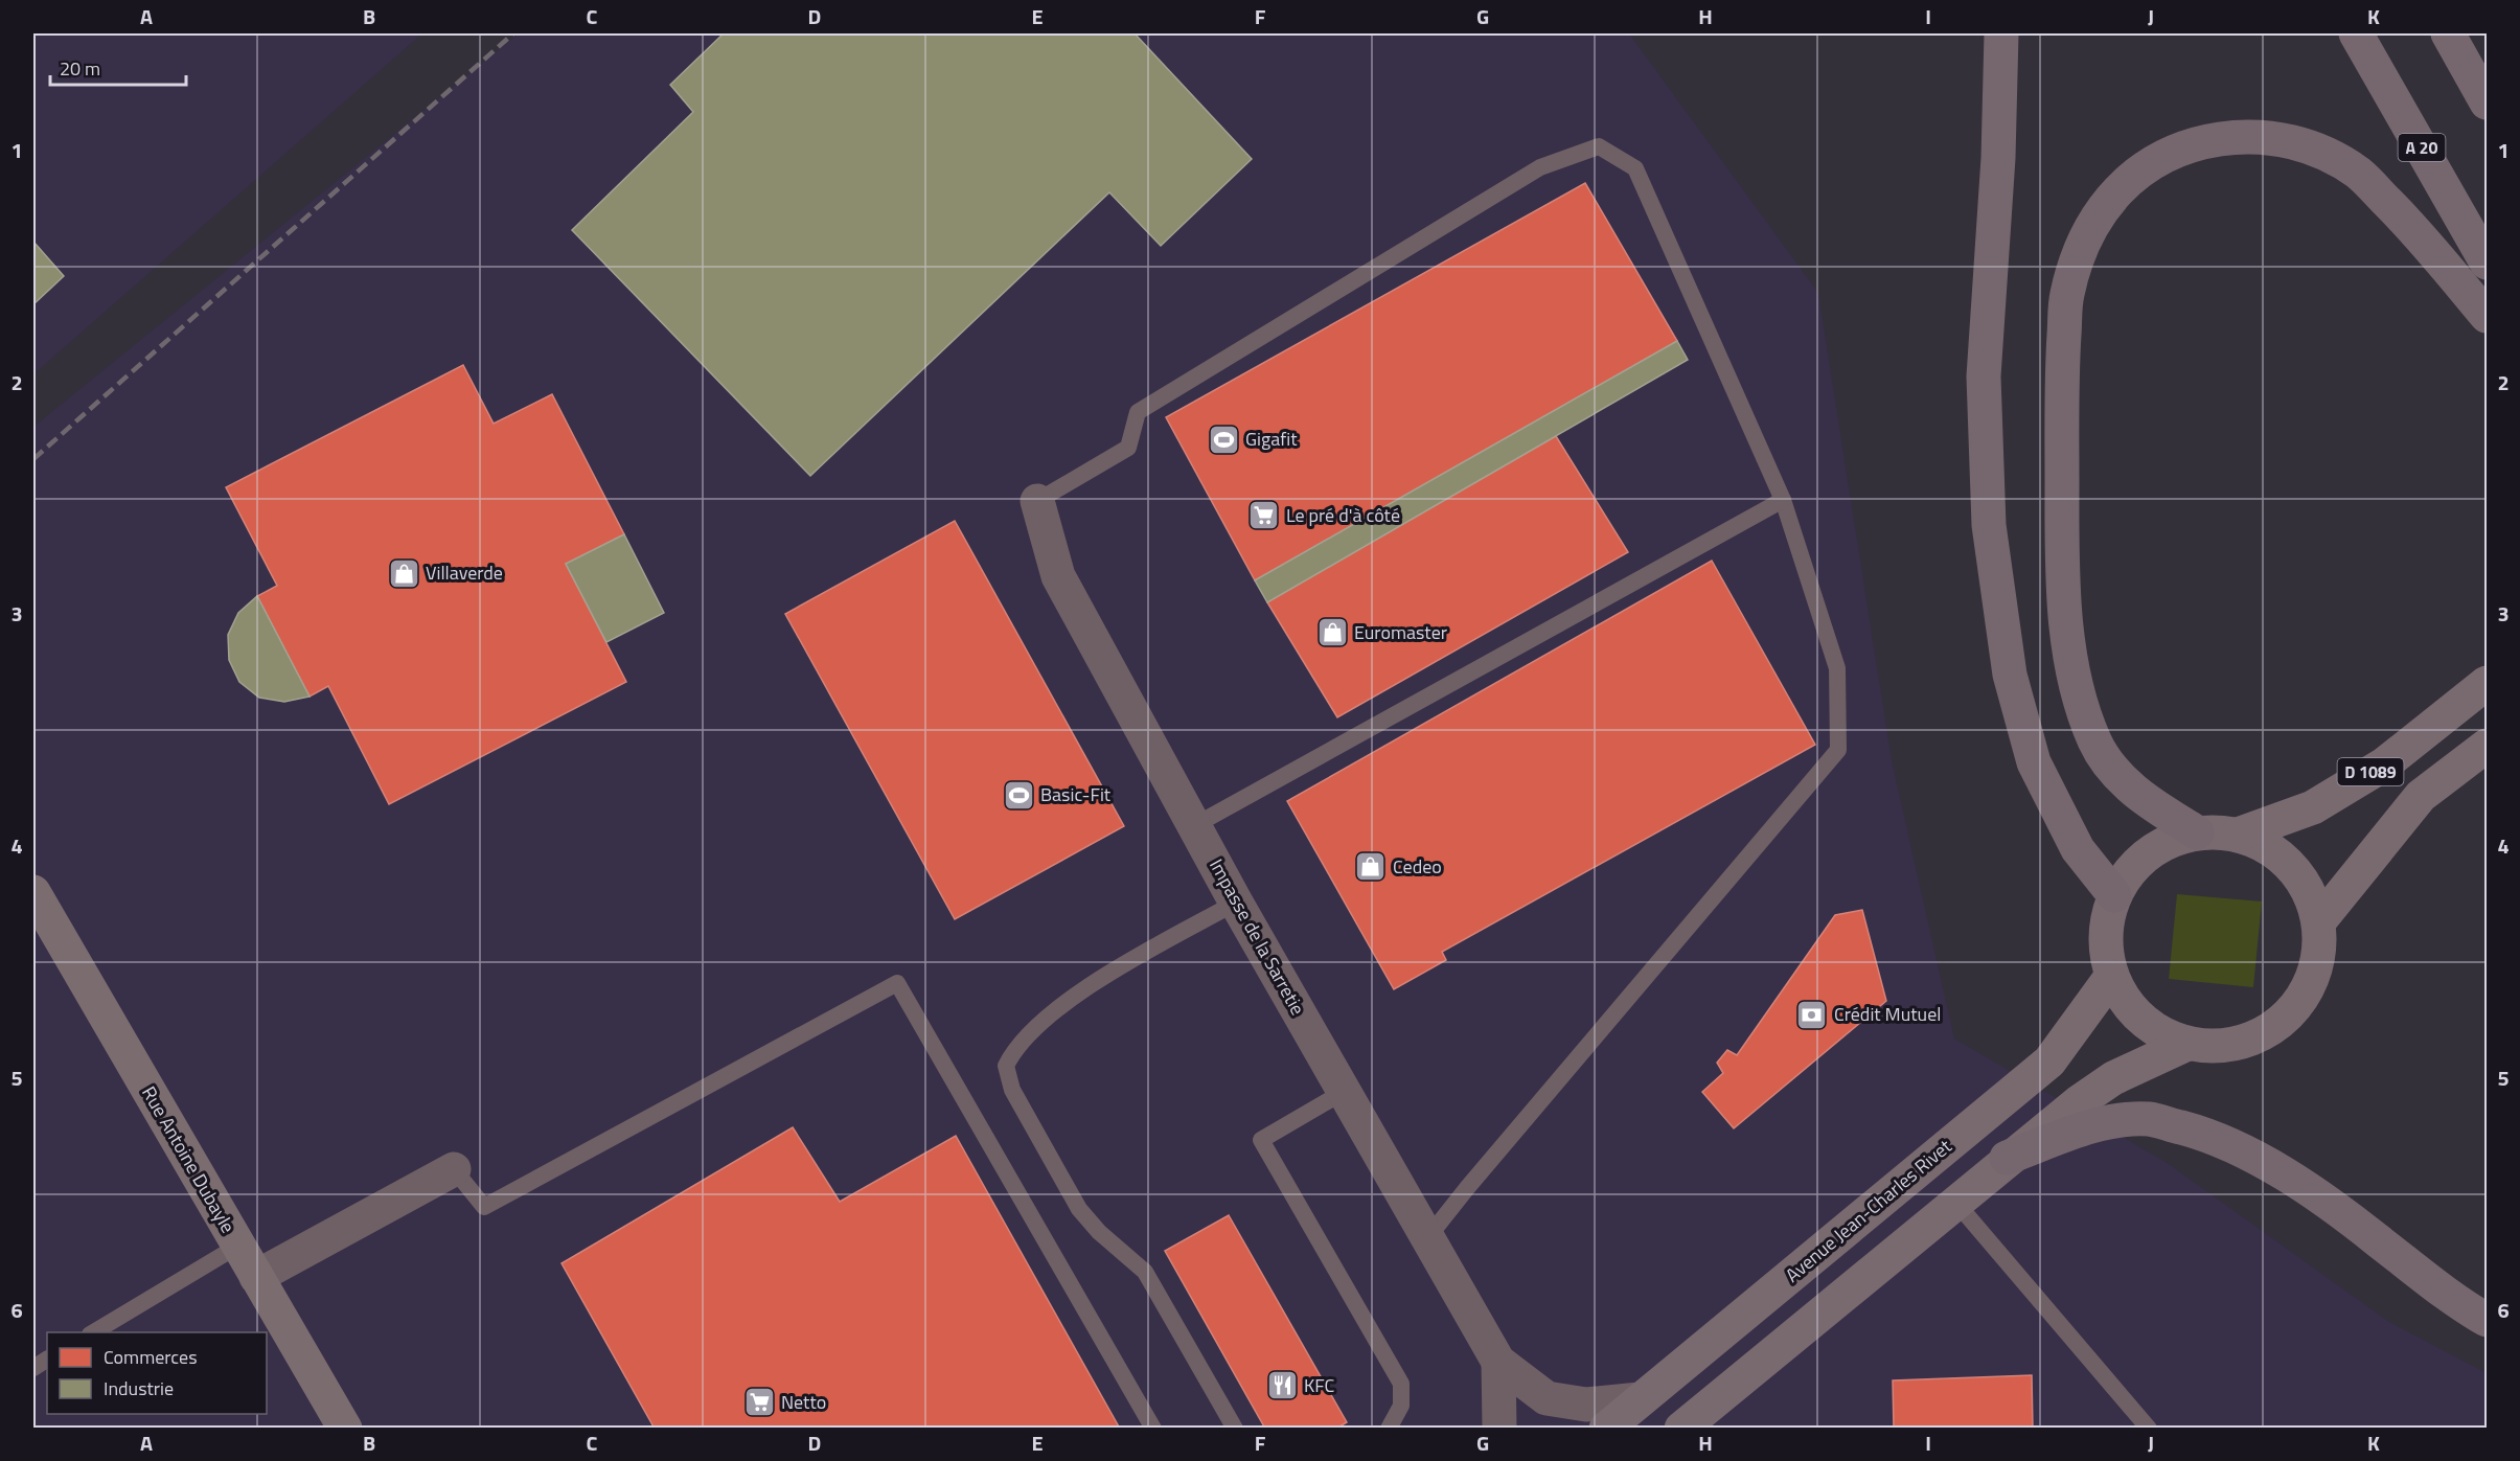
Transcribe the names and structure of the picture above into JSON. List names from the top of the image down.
{
  "streets": {
    "highway": ["A 20"],
    "main road": ["D 1089", "Rue Antoine Dubayle", "Avenue Jean-Charles Rivet"],
    "street": ["Impasse de la Sarretie"]
  },
  "crossings": [
    ["D 1089", "Avenue Jean-Charles Rivet"]
  ],
  "places": {
    "sports": ["Gigafit", "Basic-Fit"],
    "supermarket": ["Le pré d'à côté", "Netto"],
    "shop": ["Villaverde", "Euromaster", "Cedeo"],
    "bank": ["Crédit Mutuel"],
    "restaurant": ["KFC"]
  },
  "legend": ["Commerces", "Industrie"],
  "scale_bar": "20 m",
  "grid": {
    "columns": [
      "A",
      "B",
      "C",
      "D",
      "E",
      "F",
      "G",
      "H",
      "I",
      "J",
      "K"
    ],
    "rows": [
      "1",
      "2",
      "3",
      "4",
      "5",
      "6"
    ]
  }
}
